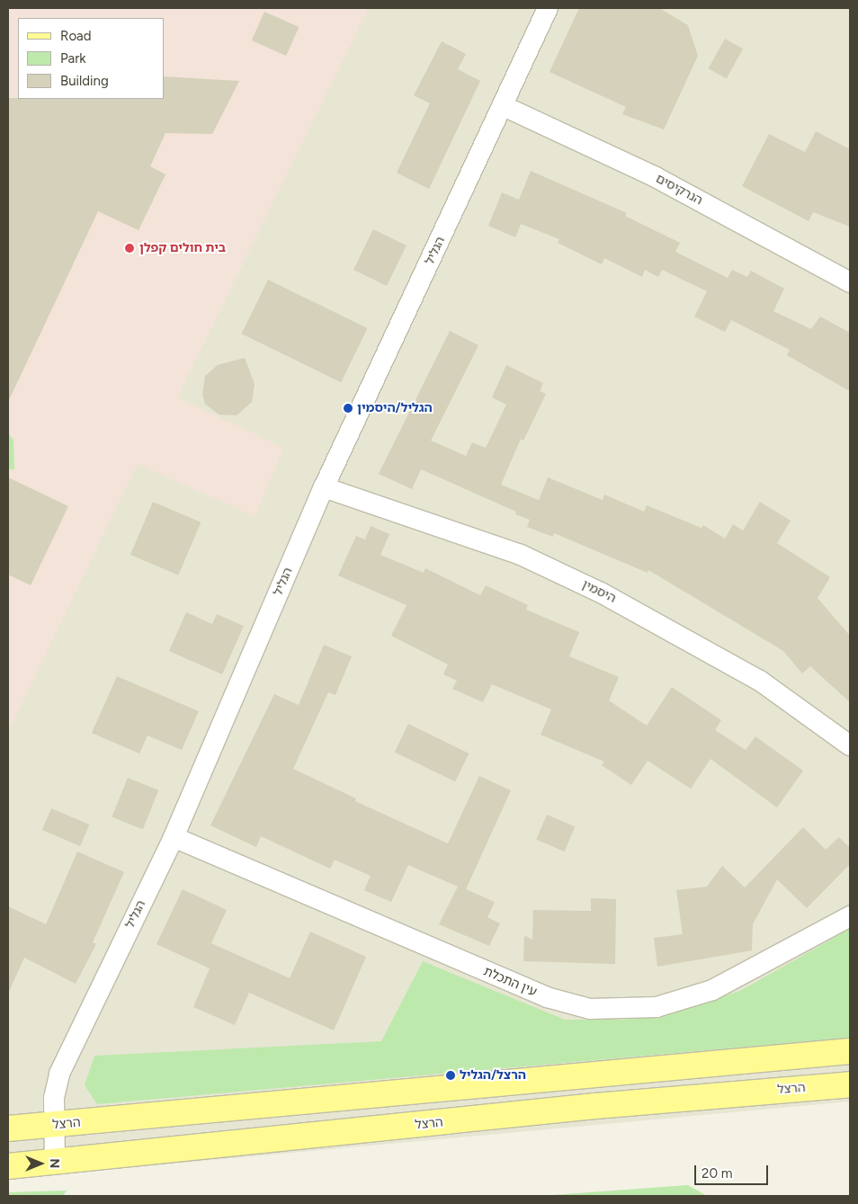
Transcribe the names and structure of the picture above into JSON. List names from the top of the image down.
{
  "streets": {
    "main road": ["הרצל"],
    "street": [
      "הנרקיסים",
      "הגליל",
      "היסמין",
      "עין התכלת"
    ]
  },
  "crossings": [
    ["הנרקיסים", "הגליל"],
    ["הגליל", "היסמין"],
    ["הגליל", "עין התכלת"],
    ["הגליל", "הרצל"]
  ],
  "places": ["בית חולים קפלן", "הגליל/היסמין", "הרצל/הגליל"],
  "legend": ["Road", "Park", "Building"],
  "scale_bar": "20 m",
  "north": "right"
}
